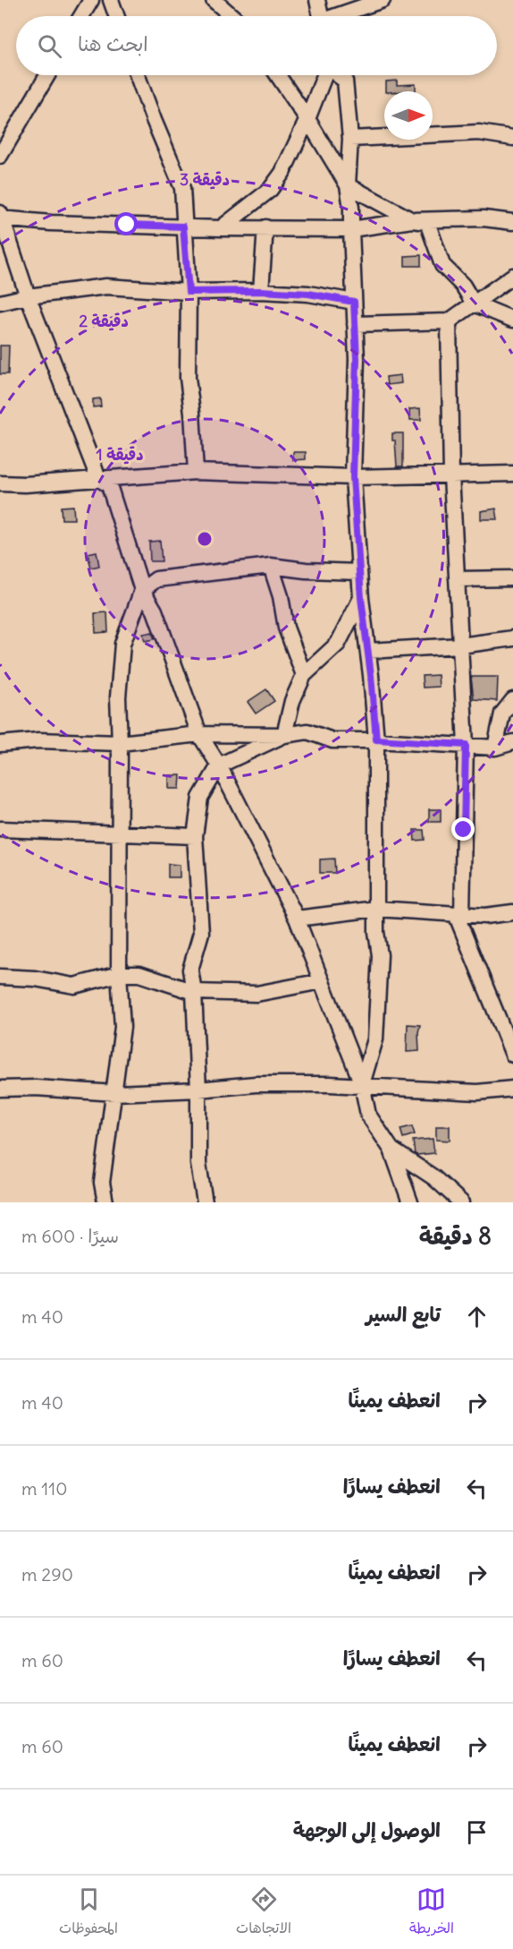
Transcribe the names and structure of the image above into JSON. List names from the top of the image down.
{
  "north": "right",
  "page": {
    "search": "ابحث هنا",
    "heading": ["8 دقيقة", "سيرًا · 600 m"],
    "list": [
      ["تابع السير", "40 m"],
      ["انعطف يمينًا", "40 m"],
      ["انعطف يسارًا", "110 m"],
      ["انعطف يمينًا", "290 m"],
      ["انعطف يسارًا", "60 m"],
      ["انعطف يمينًا", "60 m"],
      "الوصول إلى الوجهة"
    ],
    "nav": ["الخريطة", "الاتجاهات", "المحفوظات"]
  },
  "rings": ["3 دقيقة", "2 دقيقة", "1 دقيقة"]
}
